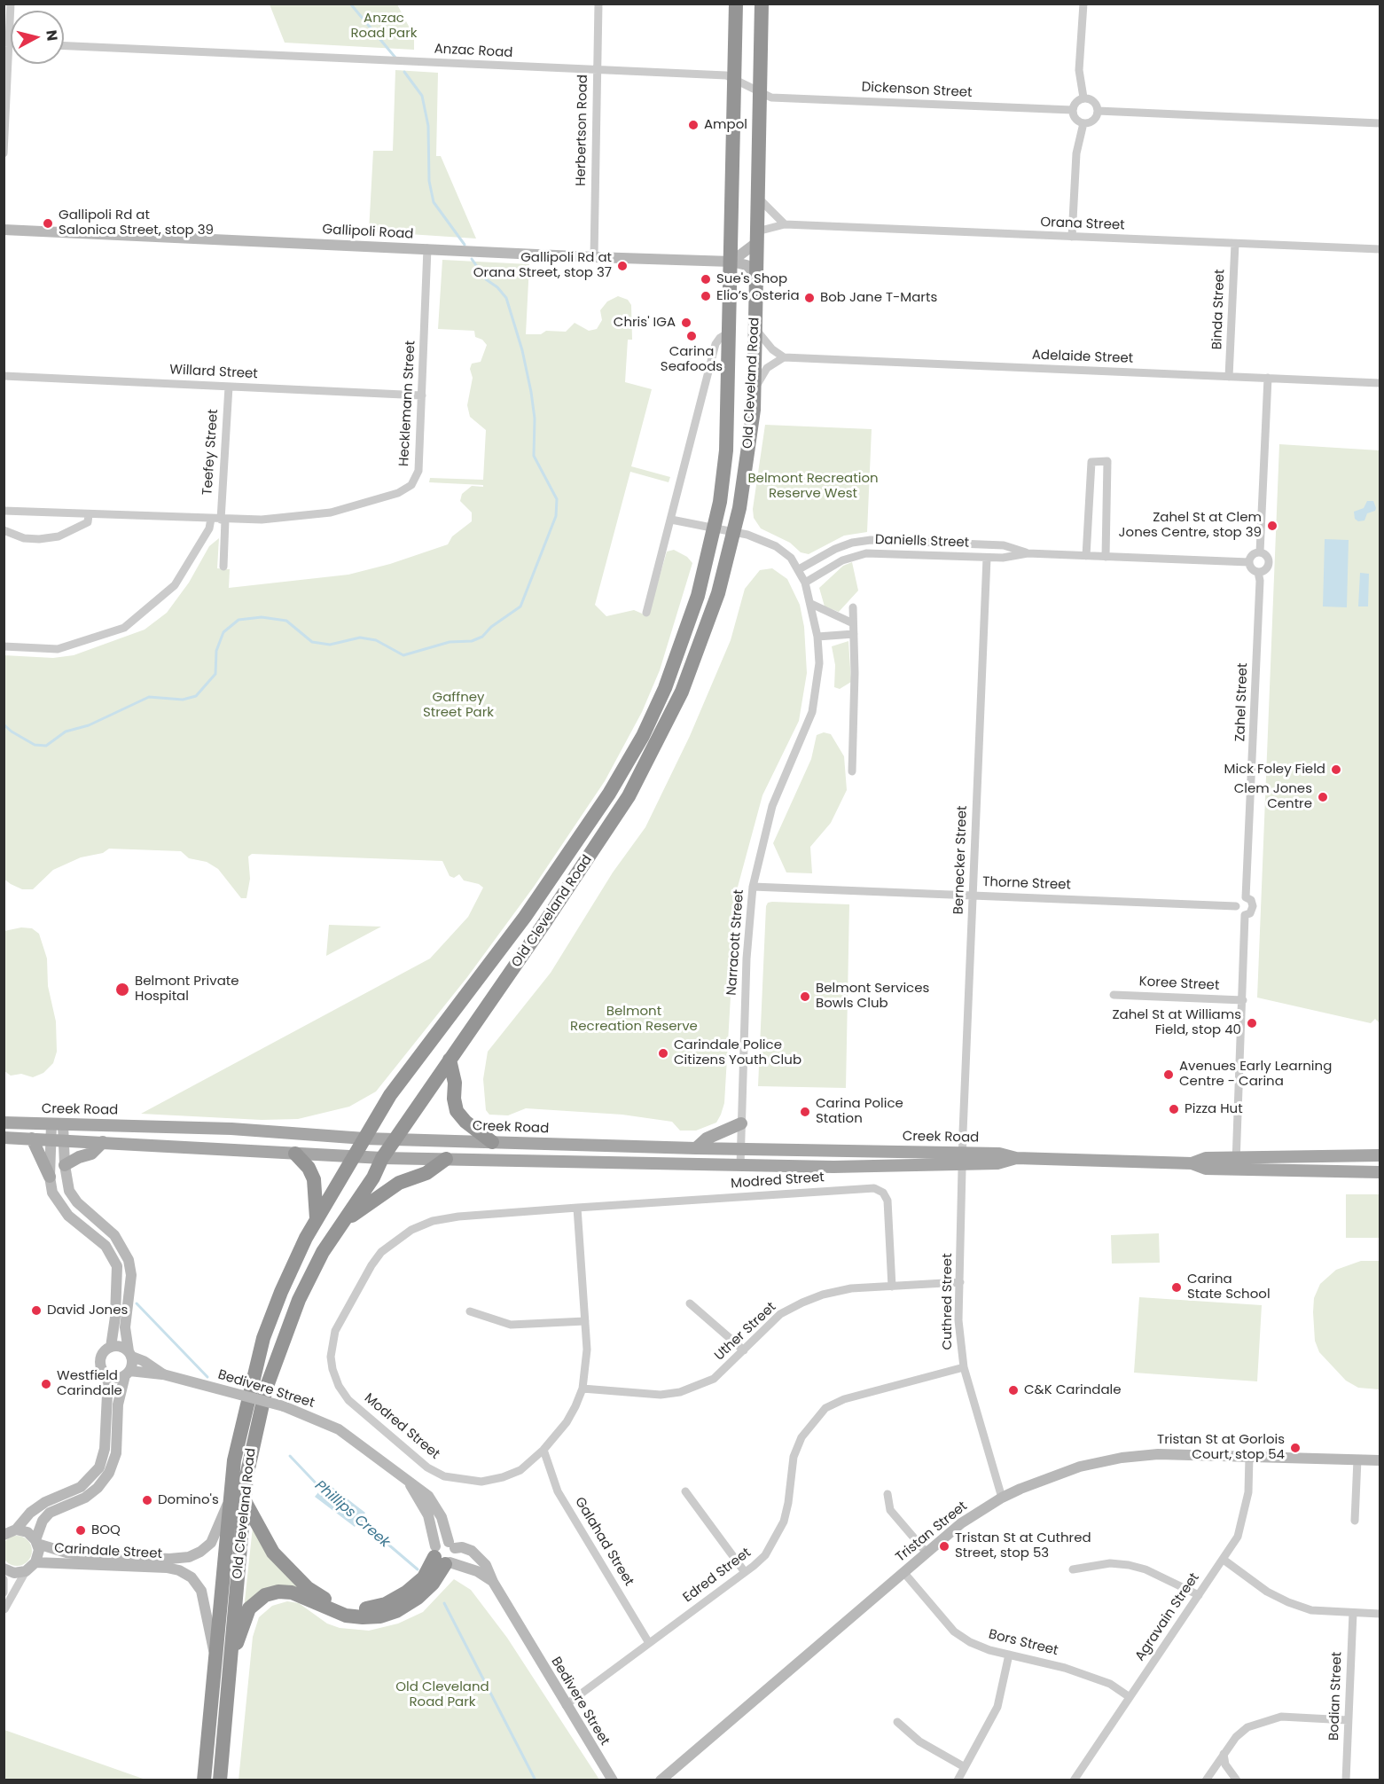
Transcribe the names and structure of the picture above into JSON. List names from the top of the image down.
{
  "streets": {
    "highway": ["Old Cleveland Road"],
    "main road": ["Creek Road"],
    "street": [
      "Anzac Road",
      "Dickenson Street",
      "Herbertson Road",
      "Orana Street",
      "Gallipoli Road",
      "Binda Street",
      "Adelaide Street",
      "Willard Street",
      "Hecklemann Street",
      "Teefey Street",
      "Daniells Street",
      "Zahel Street",
      "Bernecker Street",
      "Thorne Street",
      "Narracott Street",
      "Koree Street",
      "Modred Street",
      "Cuthred Street",
      "Uther Street",
      "Bedivere Street",
      "Tristan Street",
      "Galahad Street",
      "Carindale Street",
      "Edred Street",
      "Agravain Street",
      "Bors Street",
      "Bodian Street"
    ]
  },
  "crossings": [
    ["Anzac Road", "Dickenson Street"],
    ["Anzac Road", "Herbertson Road"],
    ["Anzac Road", "Old Cleveland Road"],
    ["Dickenson Street", "Old Cleveland Road"],
    ["Herbertson Road", "Gallipoli Road"],
    ["Orana Street", "Binda Street"],
    ["Orana Street", "Old Cleveland Road"],
    ["Gallipoli Road", "Old Cleveland Road"],
    ["Gallipoli Road", "Hecklemann Street"],
    ["Binda Street", "Adelaide Street"],
    ["Willard Street", "Hecklemann Street"],
    ["Willard Street", "Teefey Street"],
    ["Old Cleveland Road", "Creek Road"],
    ["Old Cleveland Road", "Carindale Street"],
    ["Hecklemann Street", "Teefey Street"],
    ["Daniells Street", "Zahel Street"],
    ["Daniells Street", "Bernecker Street"],
    ["Daniells Street", "Narracott Street"],
    ["Zahel Street", "Thorne Street"],
    ["Bernecker Street", "Thorne Street"],
    ["Bernecker Street", "Creek Road"],
    ["Bernecker Street", "Cuthred Street"],
    ["Thorne Street", "Narracott Street"],
    ["Narracott Street", "Creek Road"],
    ["Creek Road", "Cuthred Street"],
    ["Modred Street", "Uther Street"],
    ["Modred Street", "Galahad Street"],
    ["Cuthred Street", "Uther Street"],
    ["Cuthred Street", "Tristan Street"],
    ["Cuthred Street", "Edred Street"],
    ["Bedivere Street", "Edred Street"],
    ["Tristan Street", "Agravain Street"],
    ["Tristan Street", "Bors Street"],
    ["Galahad Street", "Edred Street"],
    ["Agravain Street", "Bors Street"]
  ],
  "water": ["Phillips Creek"],
  "parks": [
    "Anzac Road Park",
    "Belmont Recreation Reserve West",
    "Gaffney Street Park",
    "Belmont Recreation Reserve",
    "Old Cleveland Road Park"
  ],
  "places": [
    "Ampol",
    "Gallipoli Rd at Salonica Street, stop 39",
    "Gallipoli Rd at Orana Street, stop 37",
    "Sue's Shop",
    "Elio’s Osteria",
    "Bob Jane T-Marts",
    "Chris' IGA",
    "Carina Seafoods",
    "Zahel St at Clem Jones Centre, stop 39",
    "Mick Foley Field",
    "Clem Jones Centre",
    "Belmont Private Hospital",
    "Belmont Services Bowls Club",
    "Zahel St at Williams Field, stop 40",
    "Carindale Police Citizens Youth Club",
    "Avenues Early Learning Centre - Carina",
    "Pizza Hut",
    "Carina Police Station",
    "Carina State School",
    "David Jones",
    "Westfield Carindale",
    "C&K Carindale",
    "Tristan St at Gorlois Court, stop 54",
    "Domino's",
    "BOQ",
    "Tristan St at Cuthred Street, stop 53"
  ],
  "north": "right"
}
